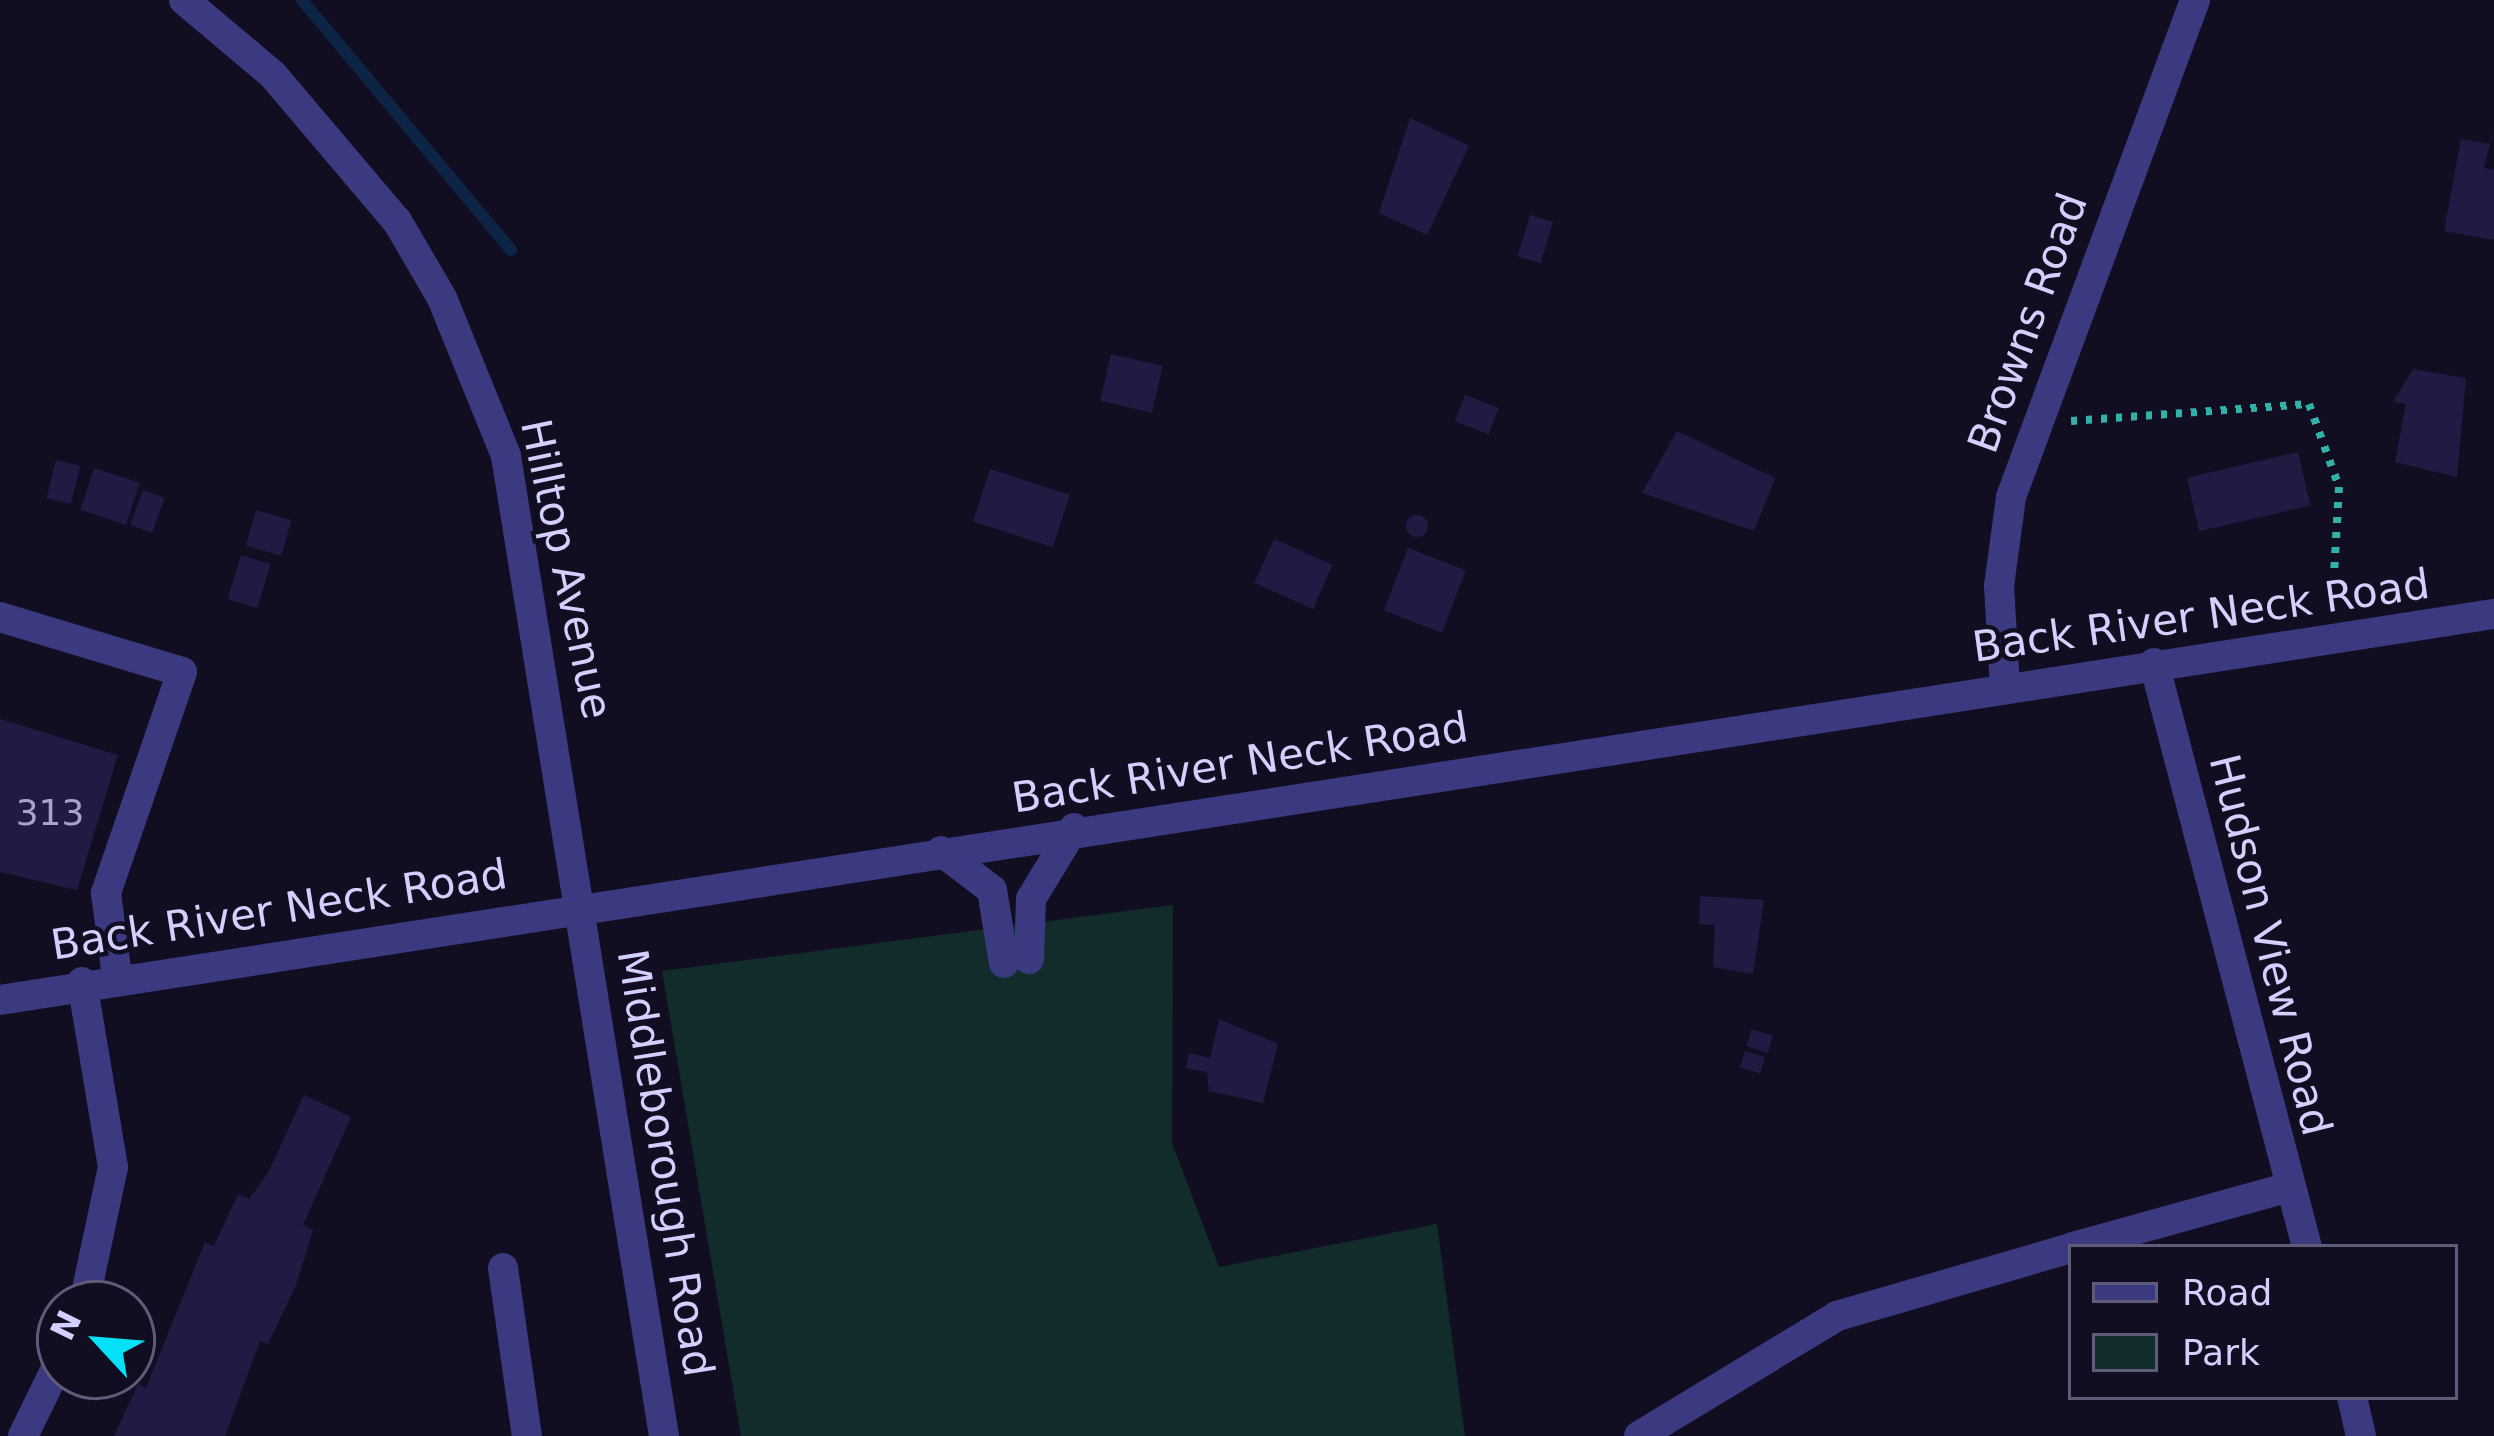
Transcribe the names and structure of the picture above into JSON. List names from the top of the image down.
{
  "streets": {
    "street": [
      "Browns Road",
      "Hilltop Avenue",
      "Back River Neck Road",
      "Hudson View Road",
      "Middleborough Road"
    ]
  },
  "crossings": [
    ["Browns Road", "Back River Neck Road"],
    ["Hilltop Avenue", "Back River Neck Road"],
    ["Hilltop Avenue", "Middleborough Road"],
    ["Back River Neck Road", "Hudson View Road"],
    ["Back River Neck Road", "Middleborough Road"]
  ],
  "house_numbers": ["313"],
  "legend": ["Road", "Park"],
  "north": "top left"
}
